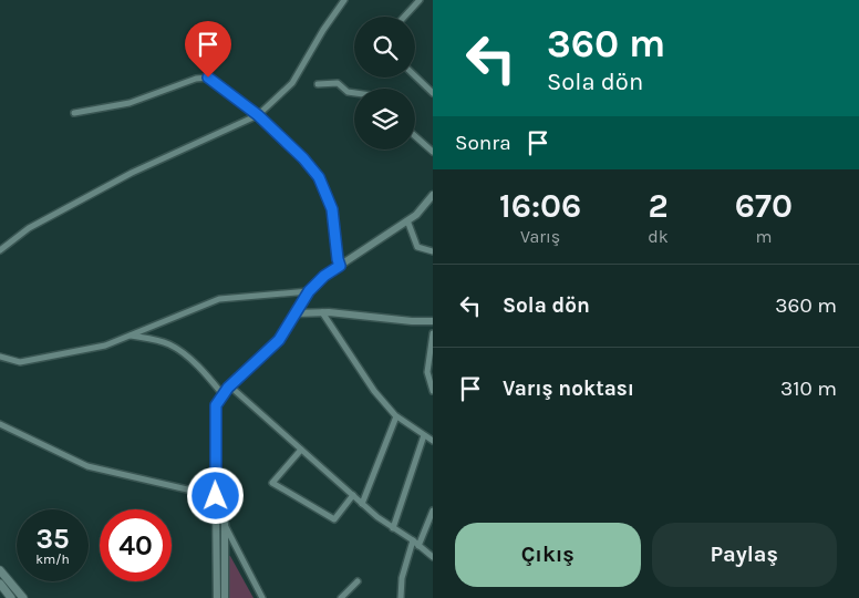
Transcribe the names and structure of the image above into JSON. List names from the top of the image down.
{
  "page": {
    "turn": ["360 m", "Sola dön"],
    "then": "Sonra",
    "eta": [
      "16:06",
      "Varış",
      "2",
      "dk",
      "670",
      "m"
    ],
    "list": [
      {
        "name": "Sola dön",
        "value": "360 m"
      },
      {
        "name": "Varış noktası",
        "value": "310 m"
      }
    ],
    "speed": "35 km/h",
    "limit": "40",
    "buttons": ["Çıkış", "Paylaş"]
  }
}
